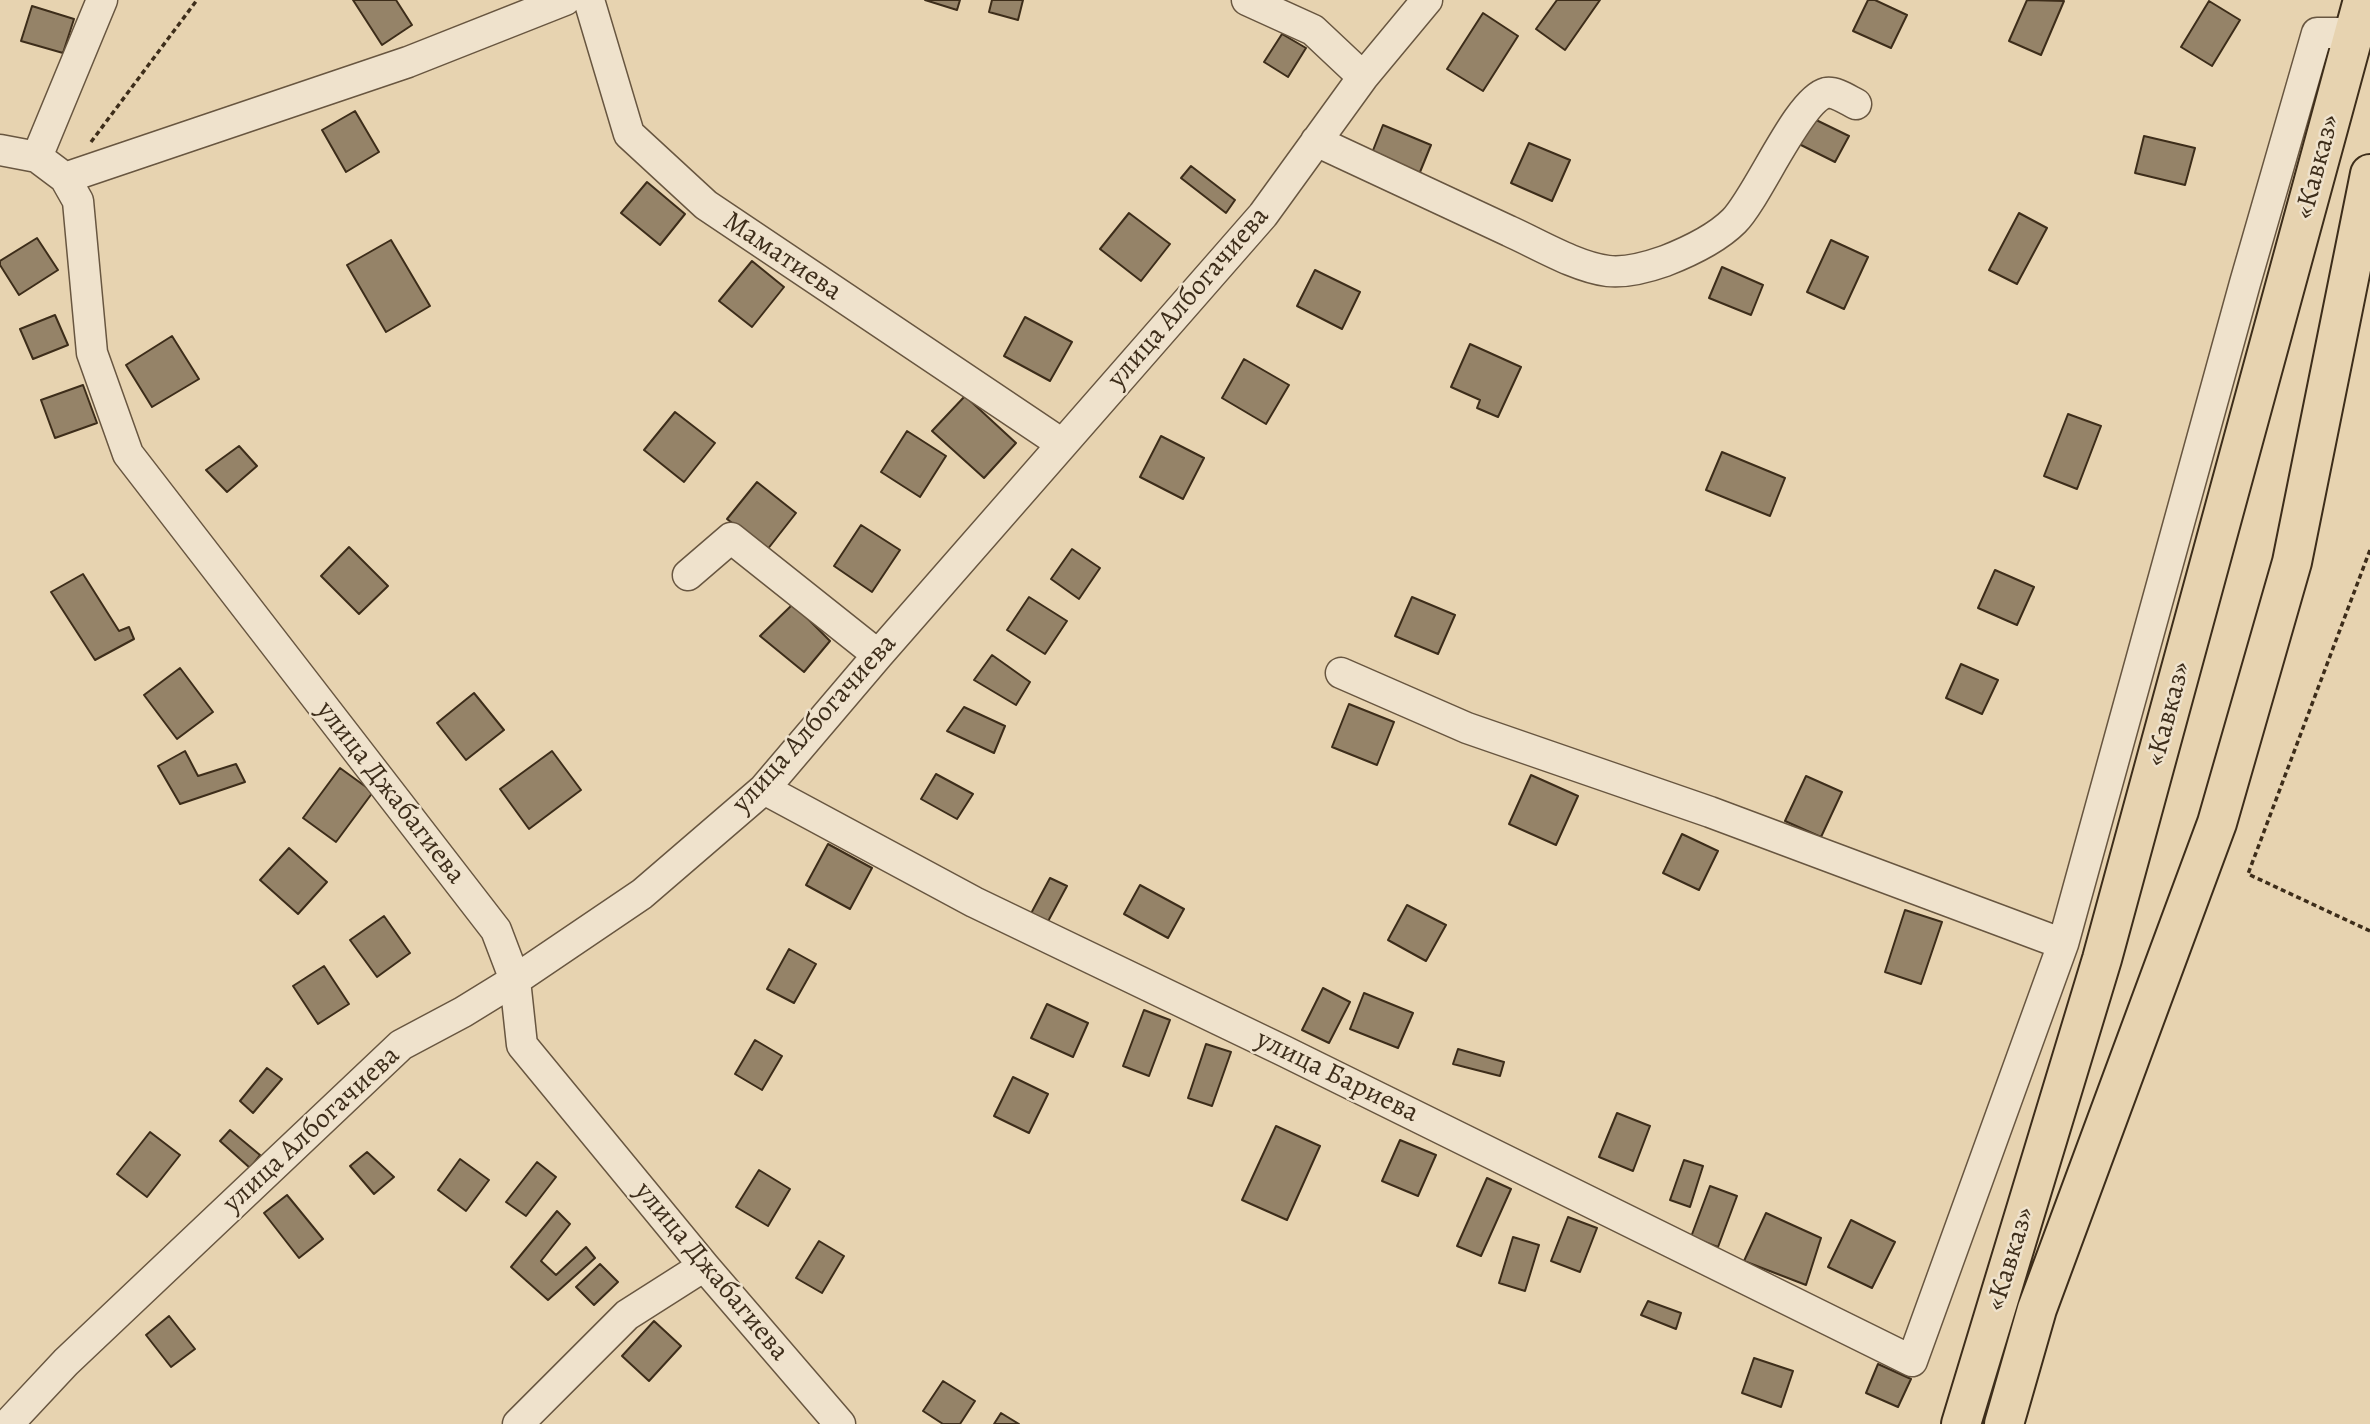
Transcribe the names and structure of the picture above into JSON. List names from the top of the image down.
{
  "streets": {
    "highway": ["«Кавказ»"],
    "street": [
      "Маматиева",
      "улица Албогачиева",
      "улица Джабагиева",
      "улица Бариева"
    ]
  },
  "crossings": [
    ["Маматиева", "улица Албогачиева"],
    ["улица Албогачиева", "улица Джабагиева"],
    ["улица Албогачиева", "улица Бариева"]
  ]
}
